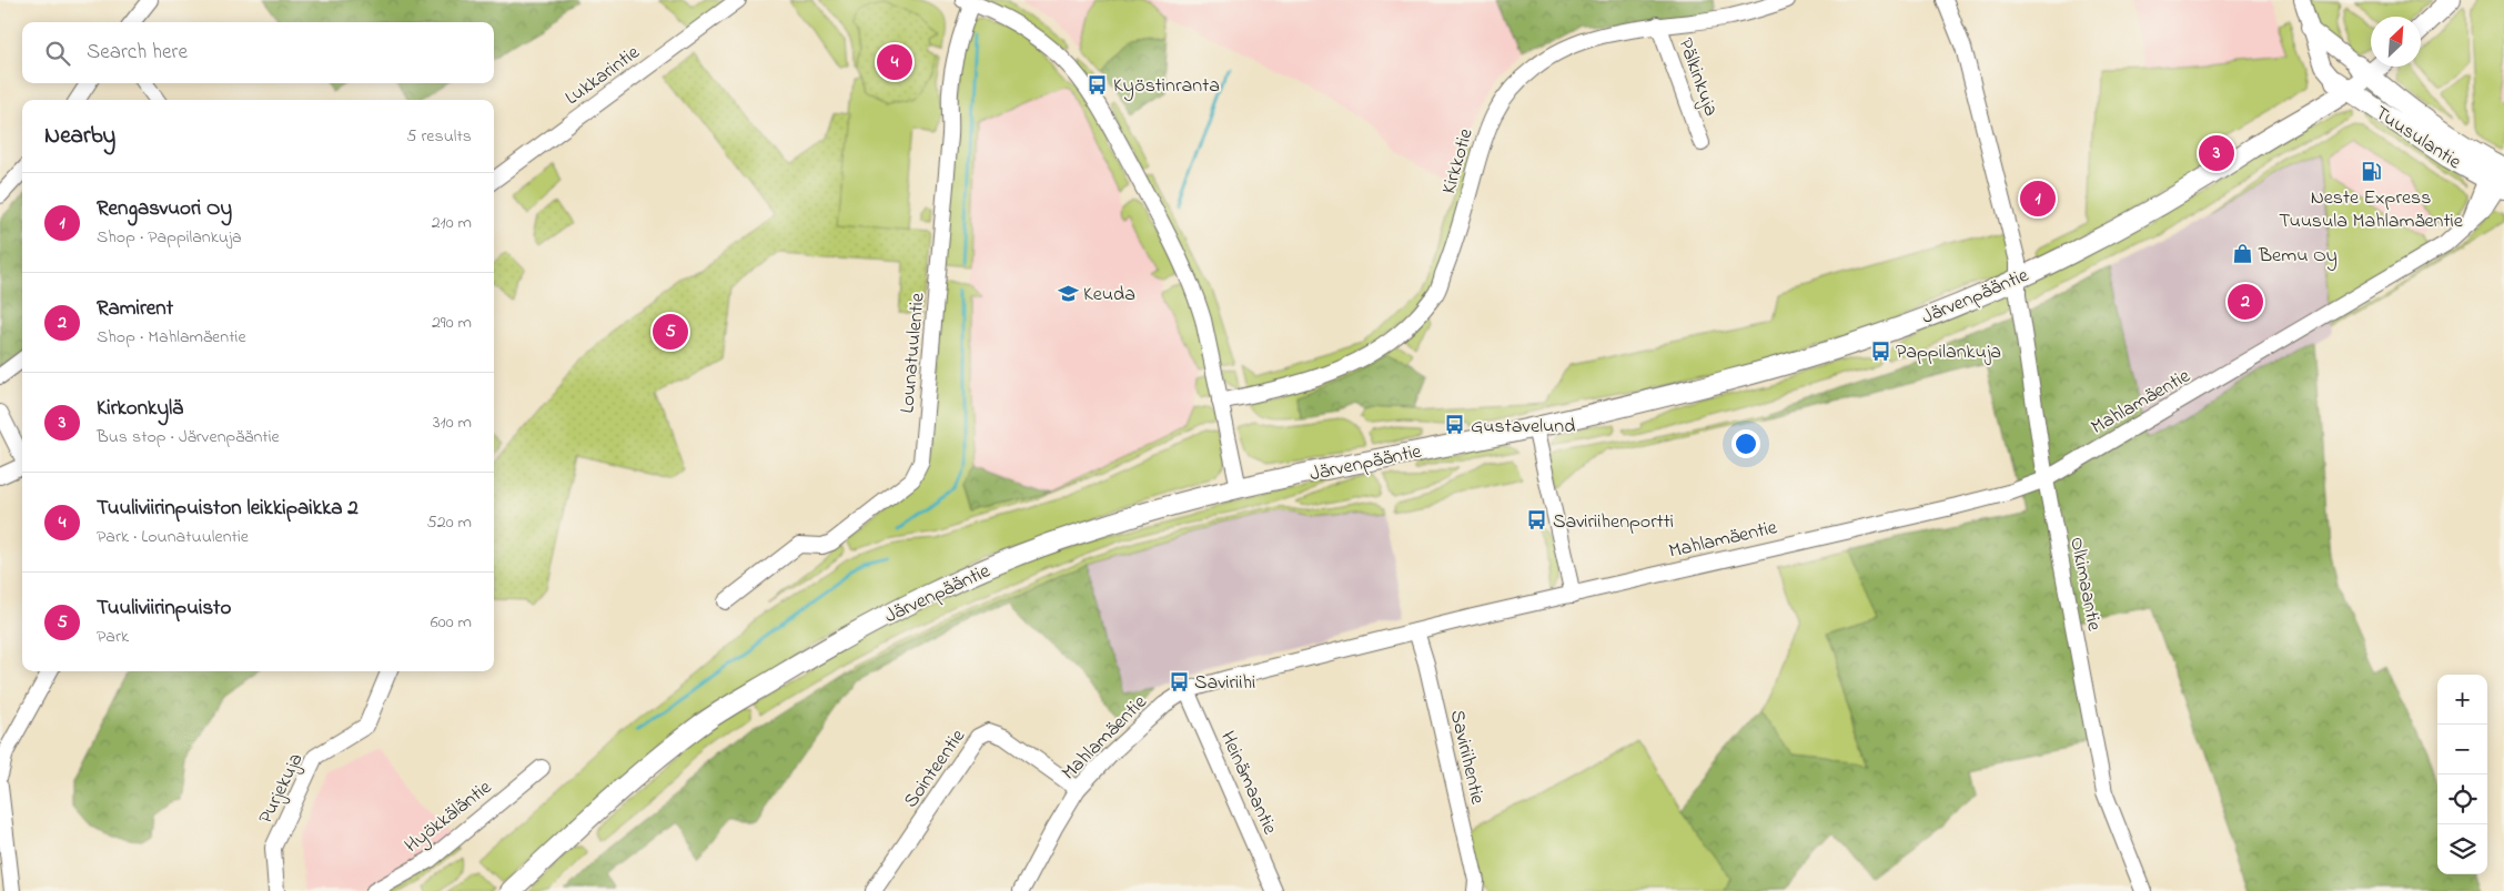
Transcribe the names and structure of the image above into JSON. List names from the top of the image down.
{
  "streets": {
    "main road": ["Tuusulantie", "Järvenpääntie"],
    "street": [
      "Lukkarintie",
      "Pälkinkuja",
      "Kirkkotie",
      "Lounatuulentie",
      "Mahlamäentie",
      "Olkimaantie",
      "Saviriihentie",
      "Sointeentie",
      "Heinämaantie",
      "Purjekuja",
      "Hyökkäläntie"
    ]
  },
  "crossings": [
    ["Pälkinkuja", "Kirkkotie"],
    ["Tuusulantie", "Järvenpääntie"],
    ["Tuusulantie", "Mahlamäentie"],
    ["Järvenpääntie", "Olkimaantie"],
    ["Mahlamäentie", "Olkimaantie"],
    ["Mahlamäentie", "Saviriihentie"],
    ["Mahlamäentie", "Sointeentie"],
    ["Mahlamäentie", "Heinämaantie"]
  ],
  "places": {
    "bus stop": [
      "Kyöstinranta",
      "Pappilankuja",
      "Gustavelund",
      "Saviriihenportti",
      "Saviriihi"
    ],
    "fuel station": ["Neste Express Tuusula Mahlamäentie"],
    "shop": ["Bemu Oy"],
    "school or university": ["Keuda"]
  },
  "north": "top right",
  "page": {
    "search": "Search here",
    "pins": [
      "4",
      "3",
      "1",
      "2",
      "5"
    ],
    "heading": ["Nearby", "5 results"],
    "list": [
      {
        "mark": "1",
        "name": "Rengasvuori Oy",
        "note": "Shop · Pappilankuja",
        "value": "210 m"
      },
      {
        "mark": "2",
        "name": "Ramirent",
        "note": "Shop · Mahlamäentie",
        "value": "290 m"
      },
      {
        "mark": "3",
        "name": "Kirkonkylä",
        "note": "Bus stop · Järvenpääntie",
        "value": "310 m"
      },
      {
        "mark": "4",
        "name": "Tuuliviirinpuiston leikkipaikka 2",
        "note": "Park · Lounatuulentie",
        "value": "520 m"
      },
      {
        "mark": "5",
        "name": "Tuuliviirinpuisto",
        "note": "Park",
        "value": "600 m"
      }
    ],
    "map_buttons": ["+", "−"]
  }
}
